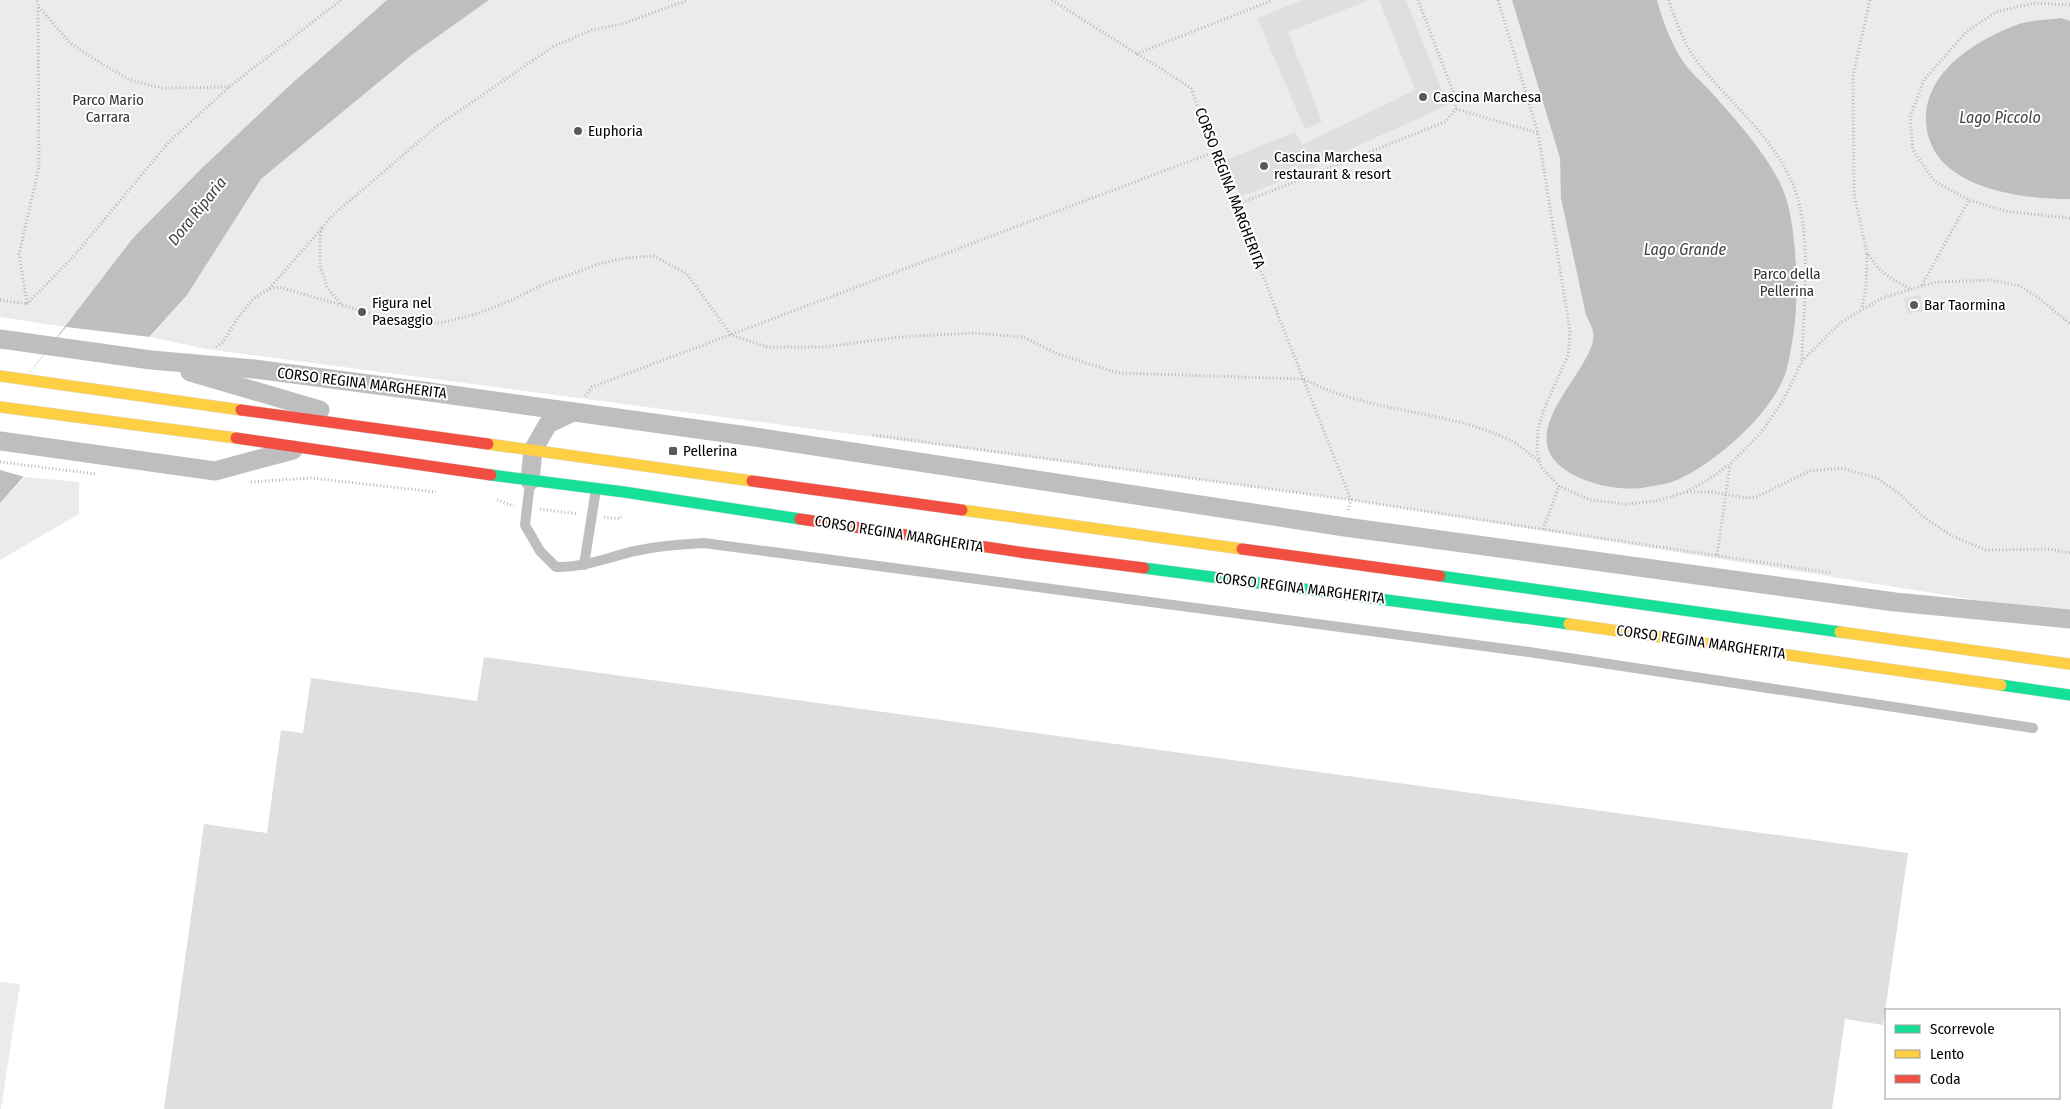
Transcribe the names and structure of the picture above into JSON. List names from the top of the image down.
{
  "streets": {
    "main road": ["CORSO REGINA MARGHERITA"]
  },
  "water": ["Lago Piccolo", "Dora Riparia", "Lago Grande"],
  "parks": ["Parco Mario Carrara", "Parco della Pellerina"],
  "places": {
    "other": [
      "Cascina Marchesa",
      "Euphoria",
      "Cascina Marchesa restaurant & resort",
      "Bar Taormina",
      "Figura nel Paesaggio"
    ],
    "transit": ["Pellerina"]
  },
  "legend": ["Scorrevole", "Lento", "Coda"]
}
